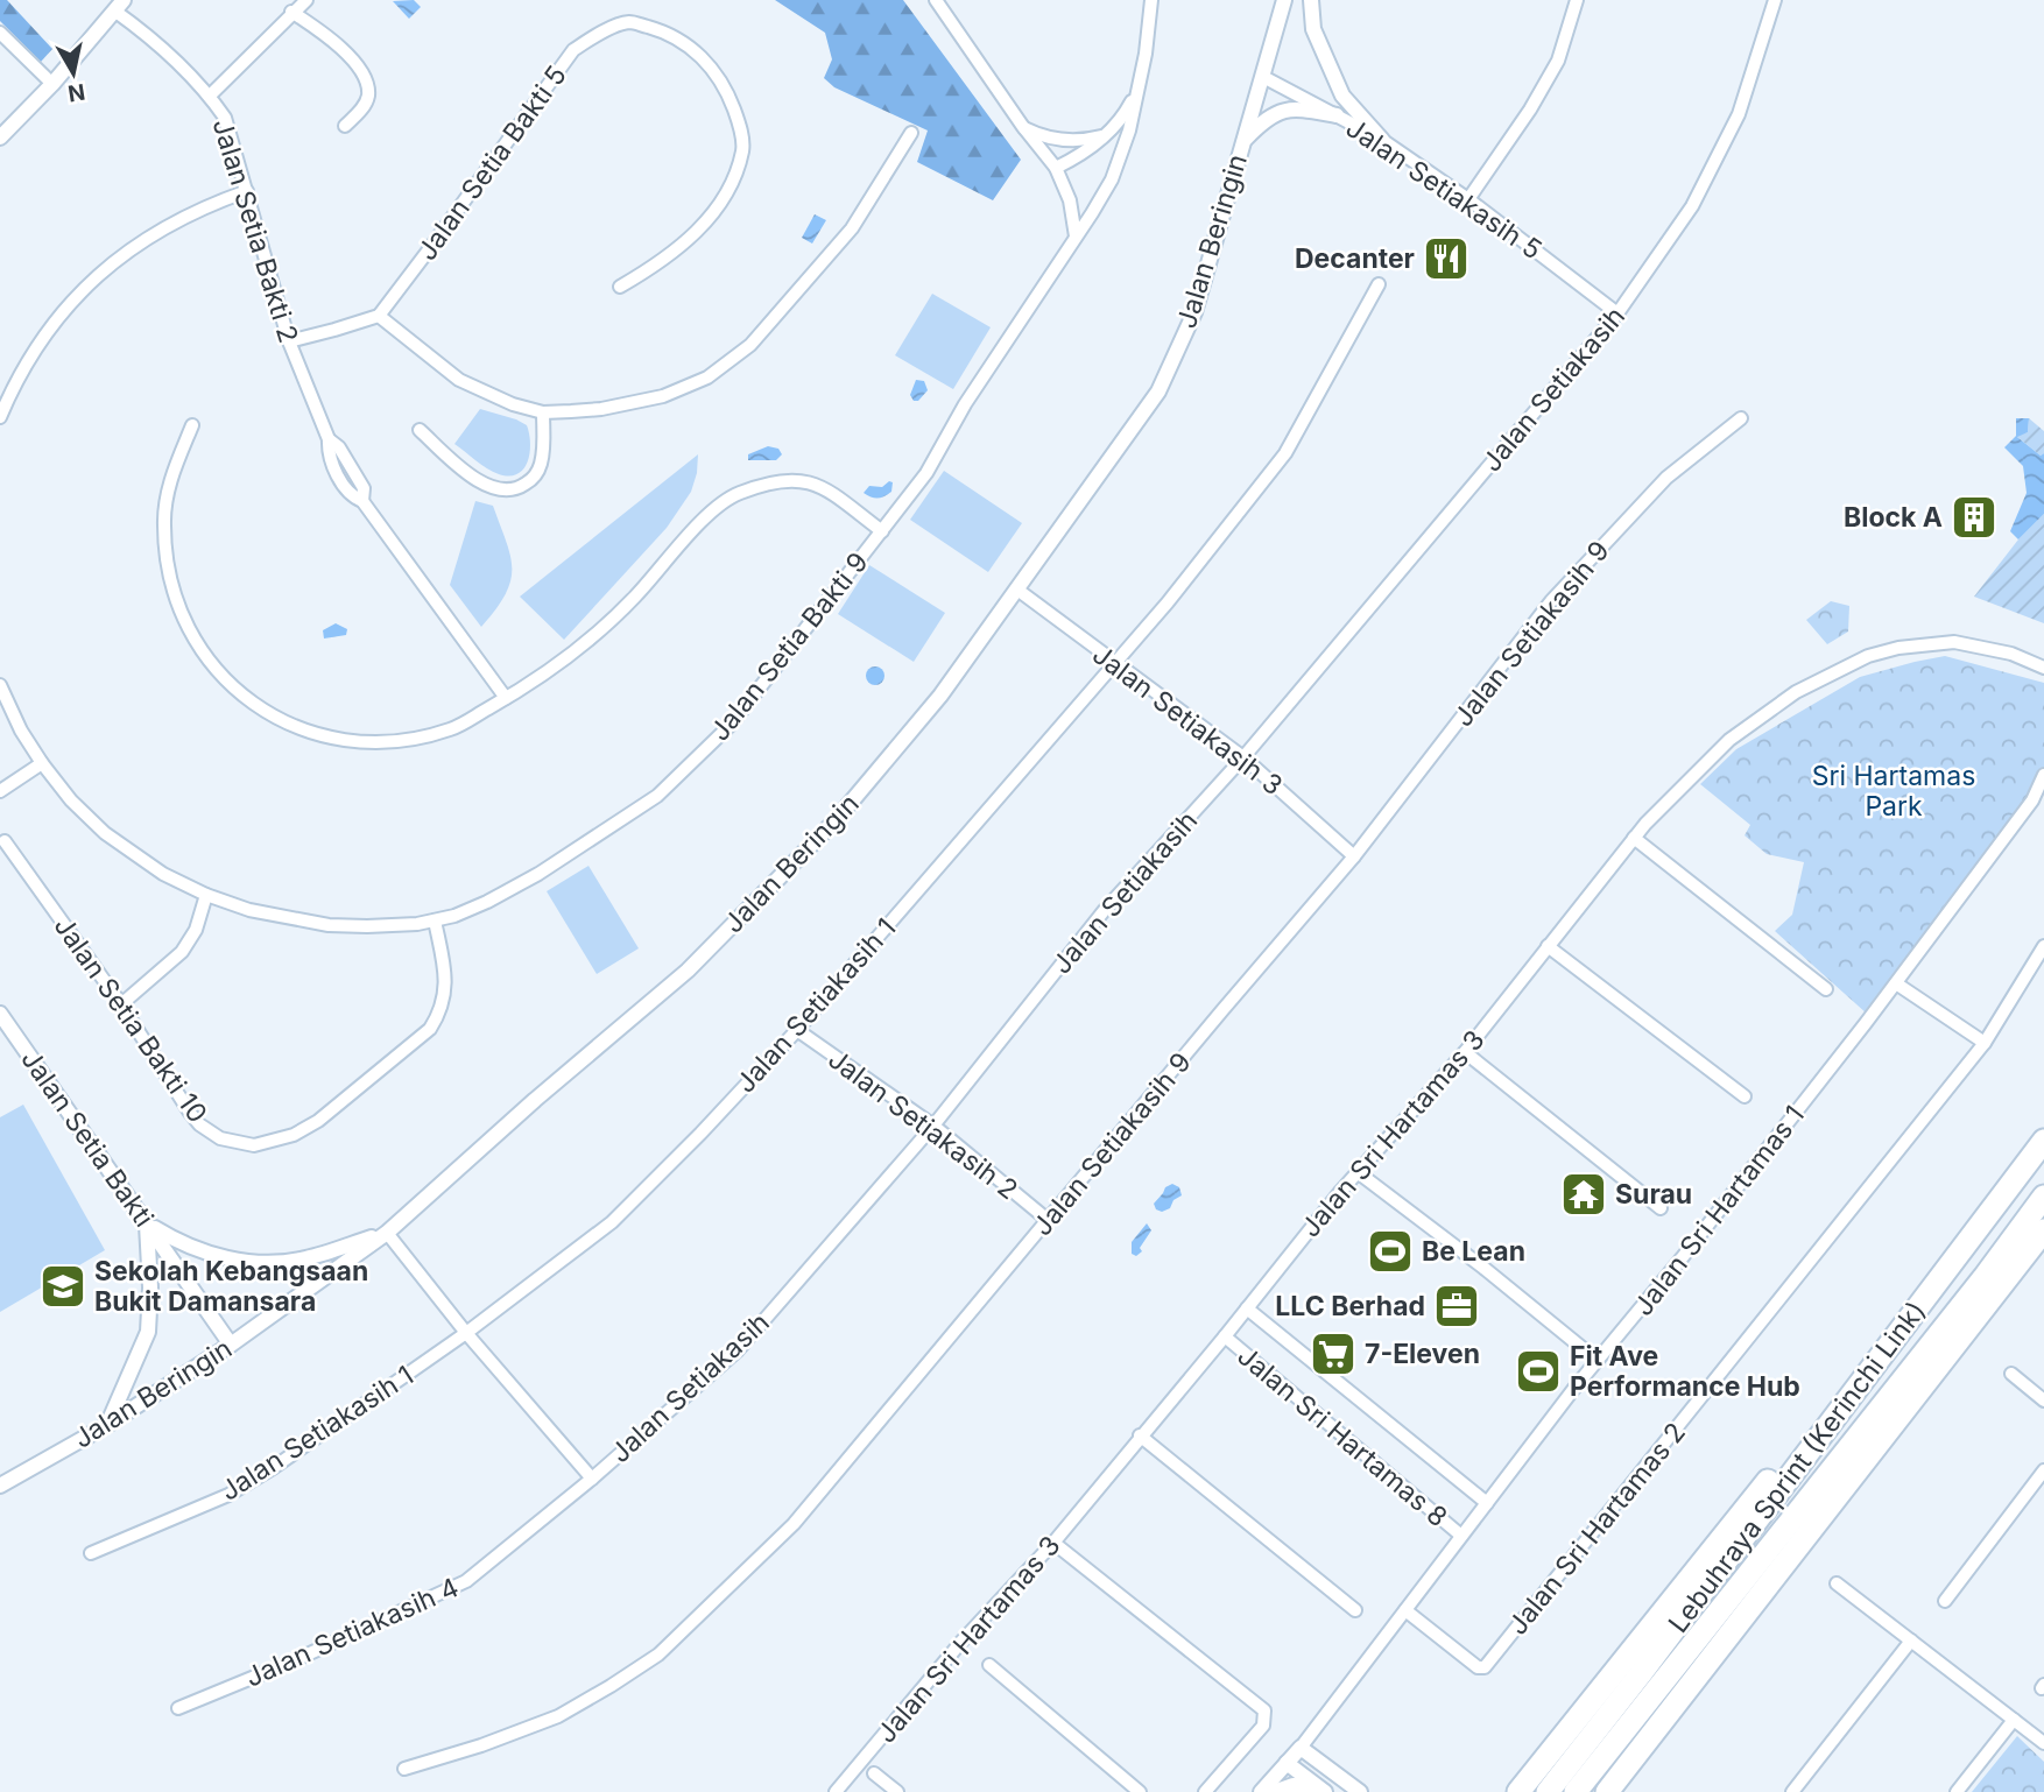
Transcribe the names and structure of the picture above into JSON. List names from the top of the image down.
{
  "streets": {
    "highway": ["Lebuhraya Sprint (Kerinchi Link)"],
    "street": [
      "Jalan Setia Bakti 5",
      "Jalan Setiakasih 5",
      "Jalan Setia Bakti 2",
      "Jalan Beringin",
      "Jalan Setiakasih",
      "Jalan Setiakasih 9",
      "Jalan Setia Bakti 9",
      "Jalan Setiakasih 3",
      "Jalan Setiakasih 1",
      "Jalan Setia Bakti 10",
      "Jalan Setiakasih 2",
      "Jalan Sri Hartamas 3",
      "Jalan Setia Bakti",
      "Jalan Sri Hartamas 1",
      "Jalan Sri Hartamas 8",
      "Jalan Sri Hartamas 2",
      "Jalan Setiakasih 4"
    ]
  },
  "crossings": [
    ["Jalan Setiakasih 5", "Jalan Beringin"],
    ["Jalan Setiakasih 5", "Jalan Setiakasih"],
    ["Jalan Beringin", "Jalan Setiakasih"],
    ["Jalan Beringin", "Jalan Setiakasih 3"],
    ["Jalan Beringin", "Jalan Setia Bakti"],
    ["Jalan Setiakasih", "Jalan Setiakasih 3"],
    ["Jalan Setiakasih", "Jalan Setiakasih 1"],
    ["Jalan Setiakasih", "Jalan Setiakasih 2"],
    ["Jalan Setiakasih", "Jalan Setiakasih 4"],
    ["Jalan Setiakasih 9", "Jalan Setiakasih 3"],
    ["Jalan Setiakasih 9", "Jalan Setiakasih 2"],
    ["Jalan Setia Bakti 9", "Jalan Setia Bakti 10"],
    ["Jalan Setiakasih 3", "Jalan Setiakasih 1"],
    ["Jalan Setiakasih 1", "Jalan Setiakasih 2"],
    ["Jalan Sri Hartamas 3", "Jalan Sri Hartamas 8"],
    ["Jalan Sri Hartamas 1", "Jalan Sri Hartamas 8"],
    ["Jalan Sri Hartamas 1", "Jalan Sri Hartamas 2"]
  ],
  "parks": ["Sri Hartamas Park"],
  "places": {
    "restaurant": ["Decanter"],
    "building": ["Block A"],
    "temple": ["Surau"],
    "sports": ["Be Lean", "Fit Ave Performance Hub"],
    "school or university": ["Sekolah Kebangsaan Bukit Damansara"],
    "office": ["LLC Berhad"],
    "supermarket": ["7-Eleven"]
  },
  "north": "bottom"
}
